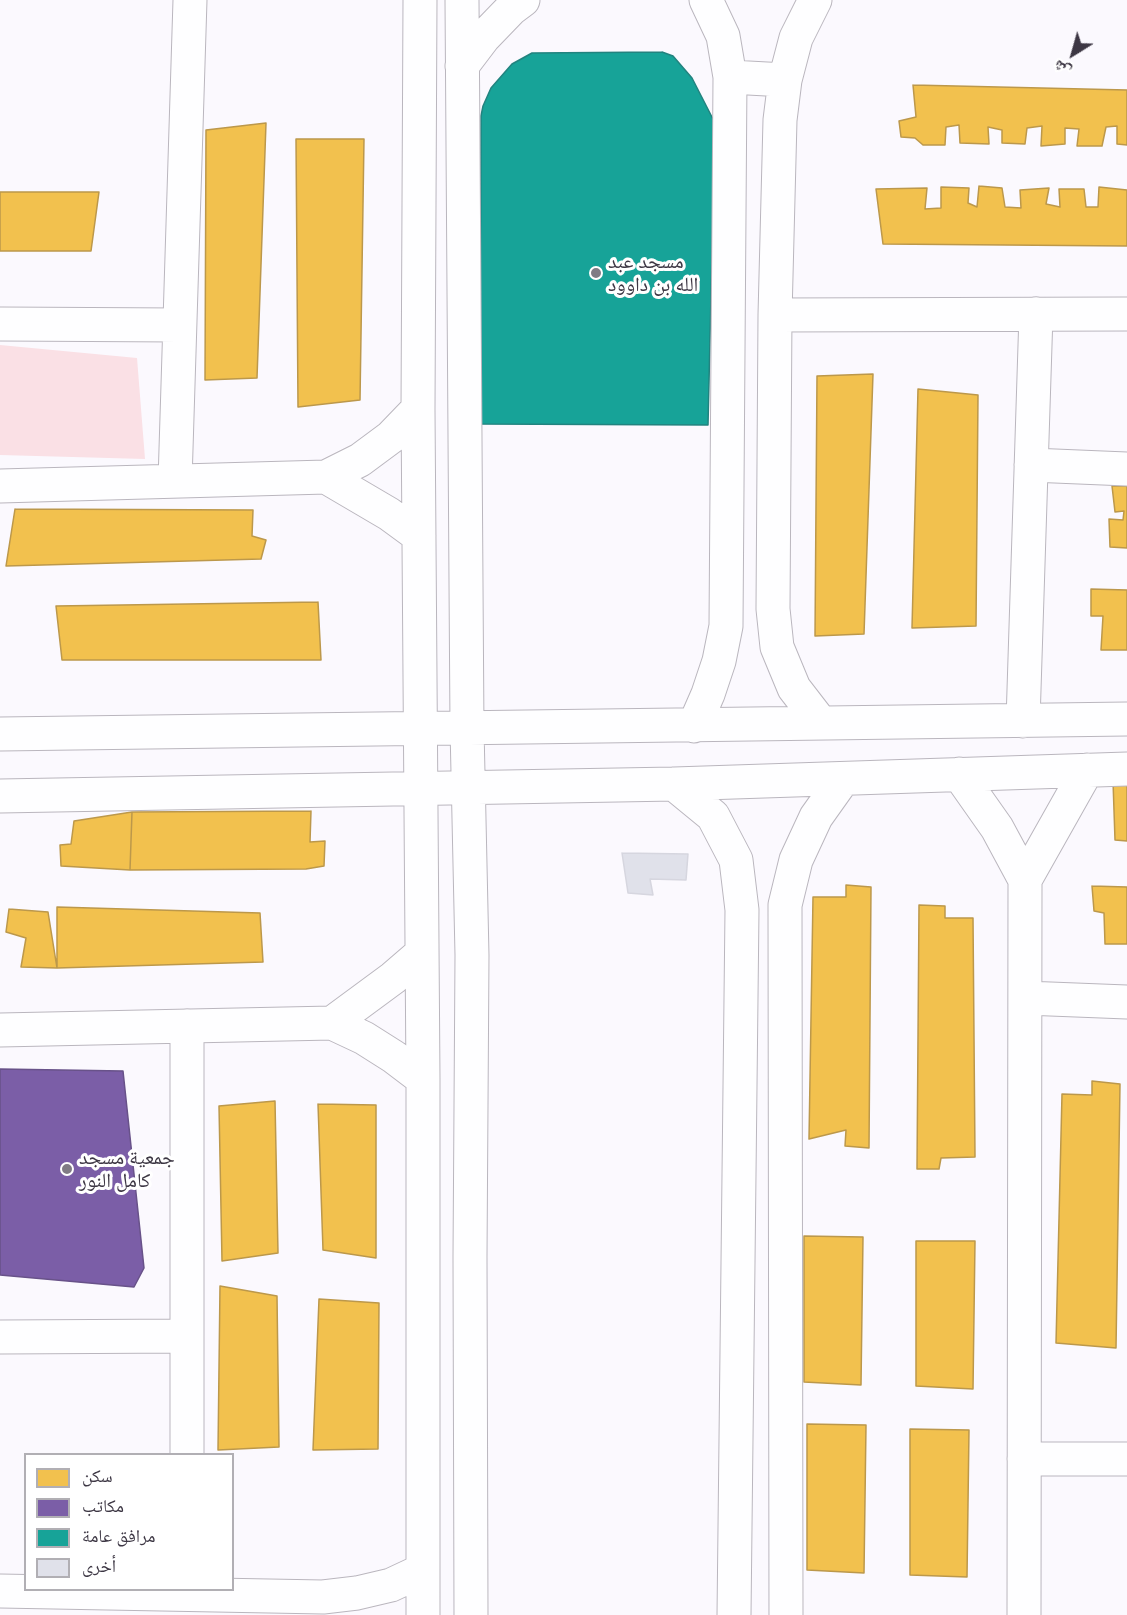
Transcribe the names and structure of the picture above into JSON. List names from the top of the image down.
{
  "places": ["مسجد عبد الله بن داوود", "جمعية مسجد كامل النور"],
  "legend": [
    "سكن",
    "مكاتب",
    "مرافق عامة",
    "أخرى"
  ],
  "north": "bottom left"
}
